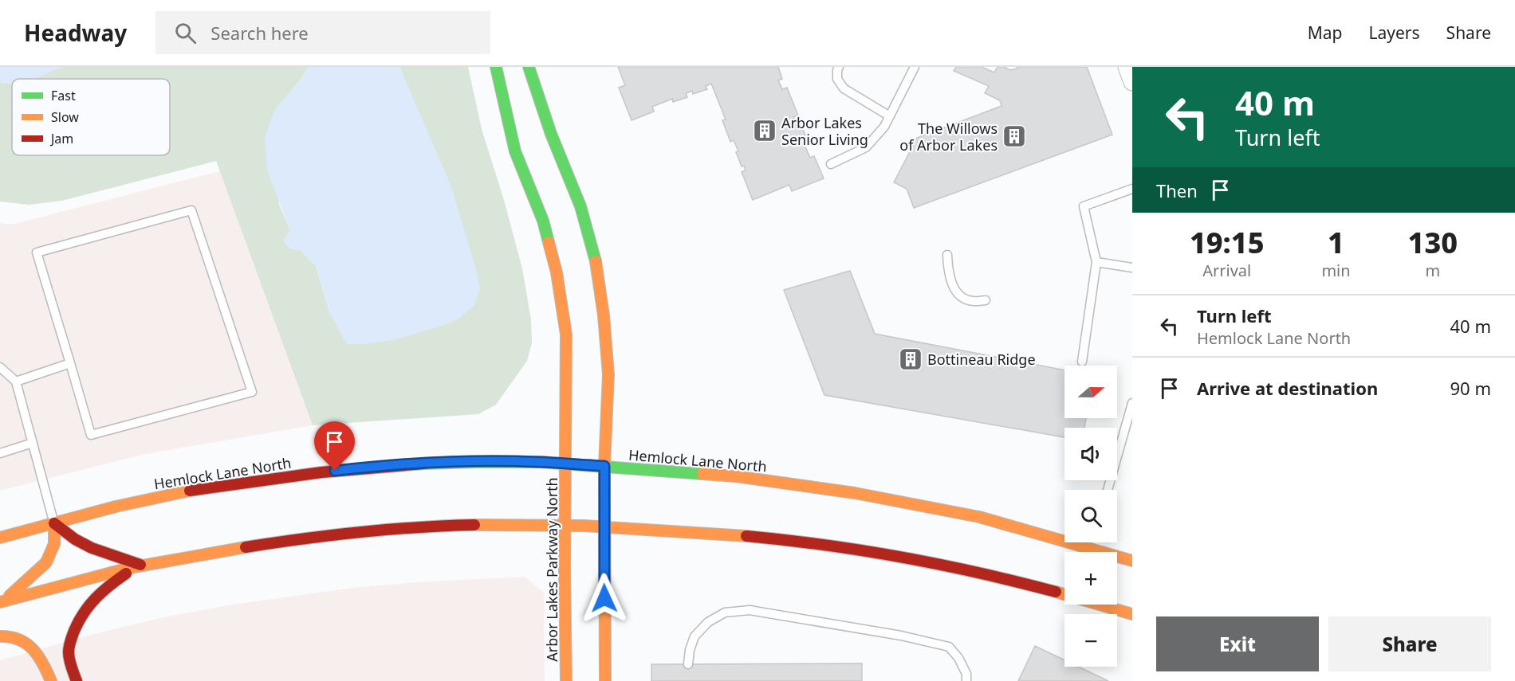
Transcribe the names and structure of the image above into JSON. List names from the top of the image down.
{
  "streets": {
    "main road": ["Hemlock Lane North", "Arbor Lakes Parkway North"]
  },
  "crossings": [
    ["Hemlock Lane North", "Arbor Lakes Parkway North"]
  ],
  "places": {
    "building": ["Arbor Lakes Senior Living", "The Willows of Arbor Lakes", "Bottineau Ridge"]
  },
  "legend": ["Fast", "Slow", "Jam"],
  "north": "right",
  "page": {
    "header": "Headway",
    "search": "Search here",
    "nav": ["Map", "Layers", "Share"],
    "turn": ["40 m", "Turn left"],
    "then": "Then",
    "eta": [
      "19:15",
      "Arrival",
      "1",
      "min",
      "130",
      "m"
    ],
    "list": [
      {
        "name": "Turn left",
        "note": "Hemlock Lane North",
        "value": "40 m"
      },
      {
        "name": "Arrive at destination",
        "value": "90 m"
      }
    ],
    "map_buttons": ["+", "−"],
    "buttons": ["Exit", "Share"]
  }
}
